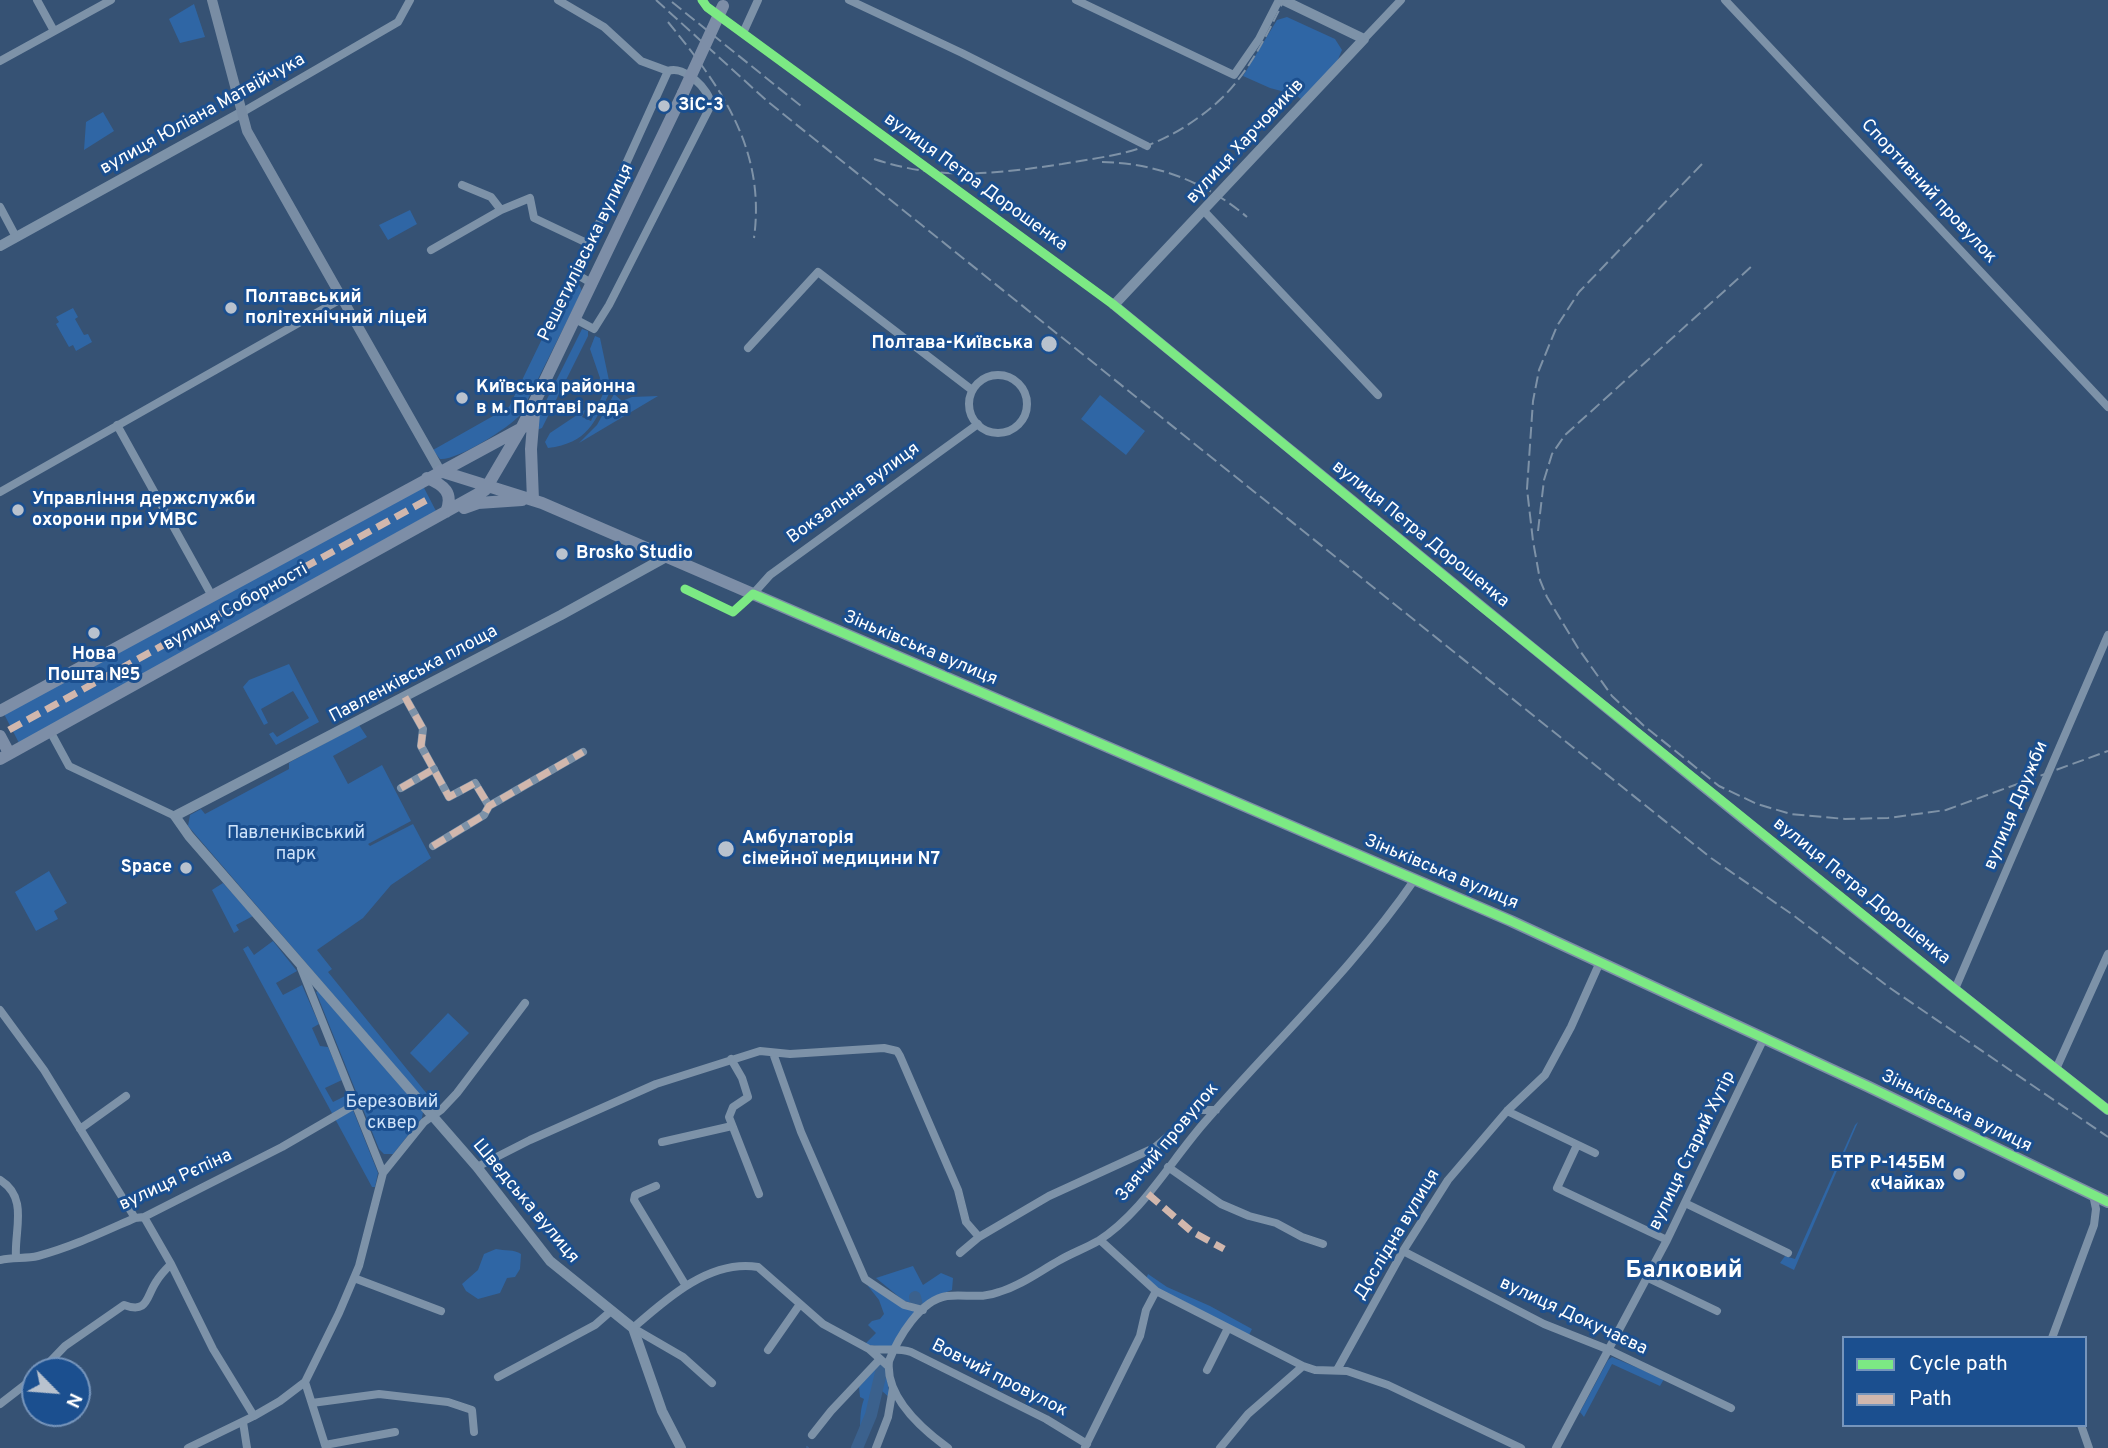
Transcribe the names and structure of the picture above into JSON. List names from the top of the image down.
{
  "streets": {
    "main road": ["Решетилівська вулиця", "вулиця Соборності", "Зіньківська вулиця"],
    "street": [
      "вулиця Юліана Матвійчука",
      "вулиця Харчовиків",
      "вулиця Петра Дорошенка",
      "Спортивний провулок",
      "Вокзальна вулиця",
      "Павленківська площа",
      "вулиця Дружби",
      "Заячий провулок",
      "вулиця Старий Хутір",
      "вулиця Рєпіна",
      "Шведська вулиця",
      "Дослідна вулиця",
      "вулиця Докучаєва",
      "Вовчий провулок"
    ]
  },
  "crossings": [
    ["вулиця Харчовиків", "вулиця Петра Дорошенка"],
    ["вулиця Петра Дорошенка", "вулиця Дружби"],
    ["Решетилівська вулиця", "вулиця Соборності"],
    ["Решетилівська вулиця", "Зіньківська вулиця"],
    ["Вокзальна вулиця", "Зіньківська вулиця"],
    ["вулиця Соборності", "Зіньківська вулиця"],
    ["вулиця Соборності", "Шведська вулиця"],
    ["Зіньківська вулиця", "Павленківська площа"],
    ["Зіньківська вулиця", "Заячий провулок"],
    ["Зіньківська вулиця", "вулиця Старий Хутір"],
    ["Зіньківська вулиця", "Дослідна вулиця"],
    ["Павленківська площа", "Шведська вулиця"],
    ["Заячий провулок", "Вовчий провулок"],
    ["вулиця Старий Хутір", "вулиця Докучаєва"],
    ["вулиця Рєпіна", "Шведська вулиця"],
    ["Дослідна вулиця", "вулиця Докучаєва"]
  ],
  "districts": ["Балковий"],
  "parks": ["Павленківський парк", "Березовий сквер"],
  "places": [
    "ЗіС-3",
    "Полтавський політехнічний ліцей",
    "Полтава-Київська",
    "Київська районна в м. Полтаві рада",
    "Управління держслужби охорони при УМВС",
    "Brosko Studio",
    "Нова Пошта №5",
    "Амбулаторія сімейної медицини N7",
    "Space",
    "БТР Р-145БМ «Чайка»"
  ],
  "legend": ["Cycle path", "Path"],
  "north": "bottom right"
}
